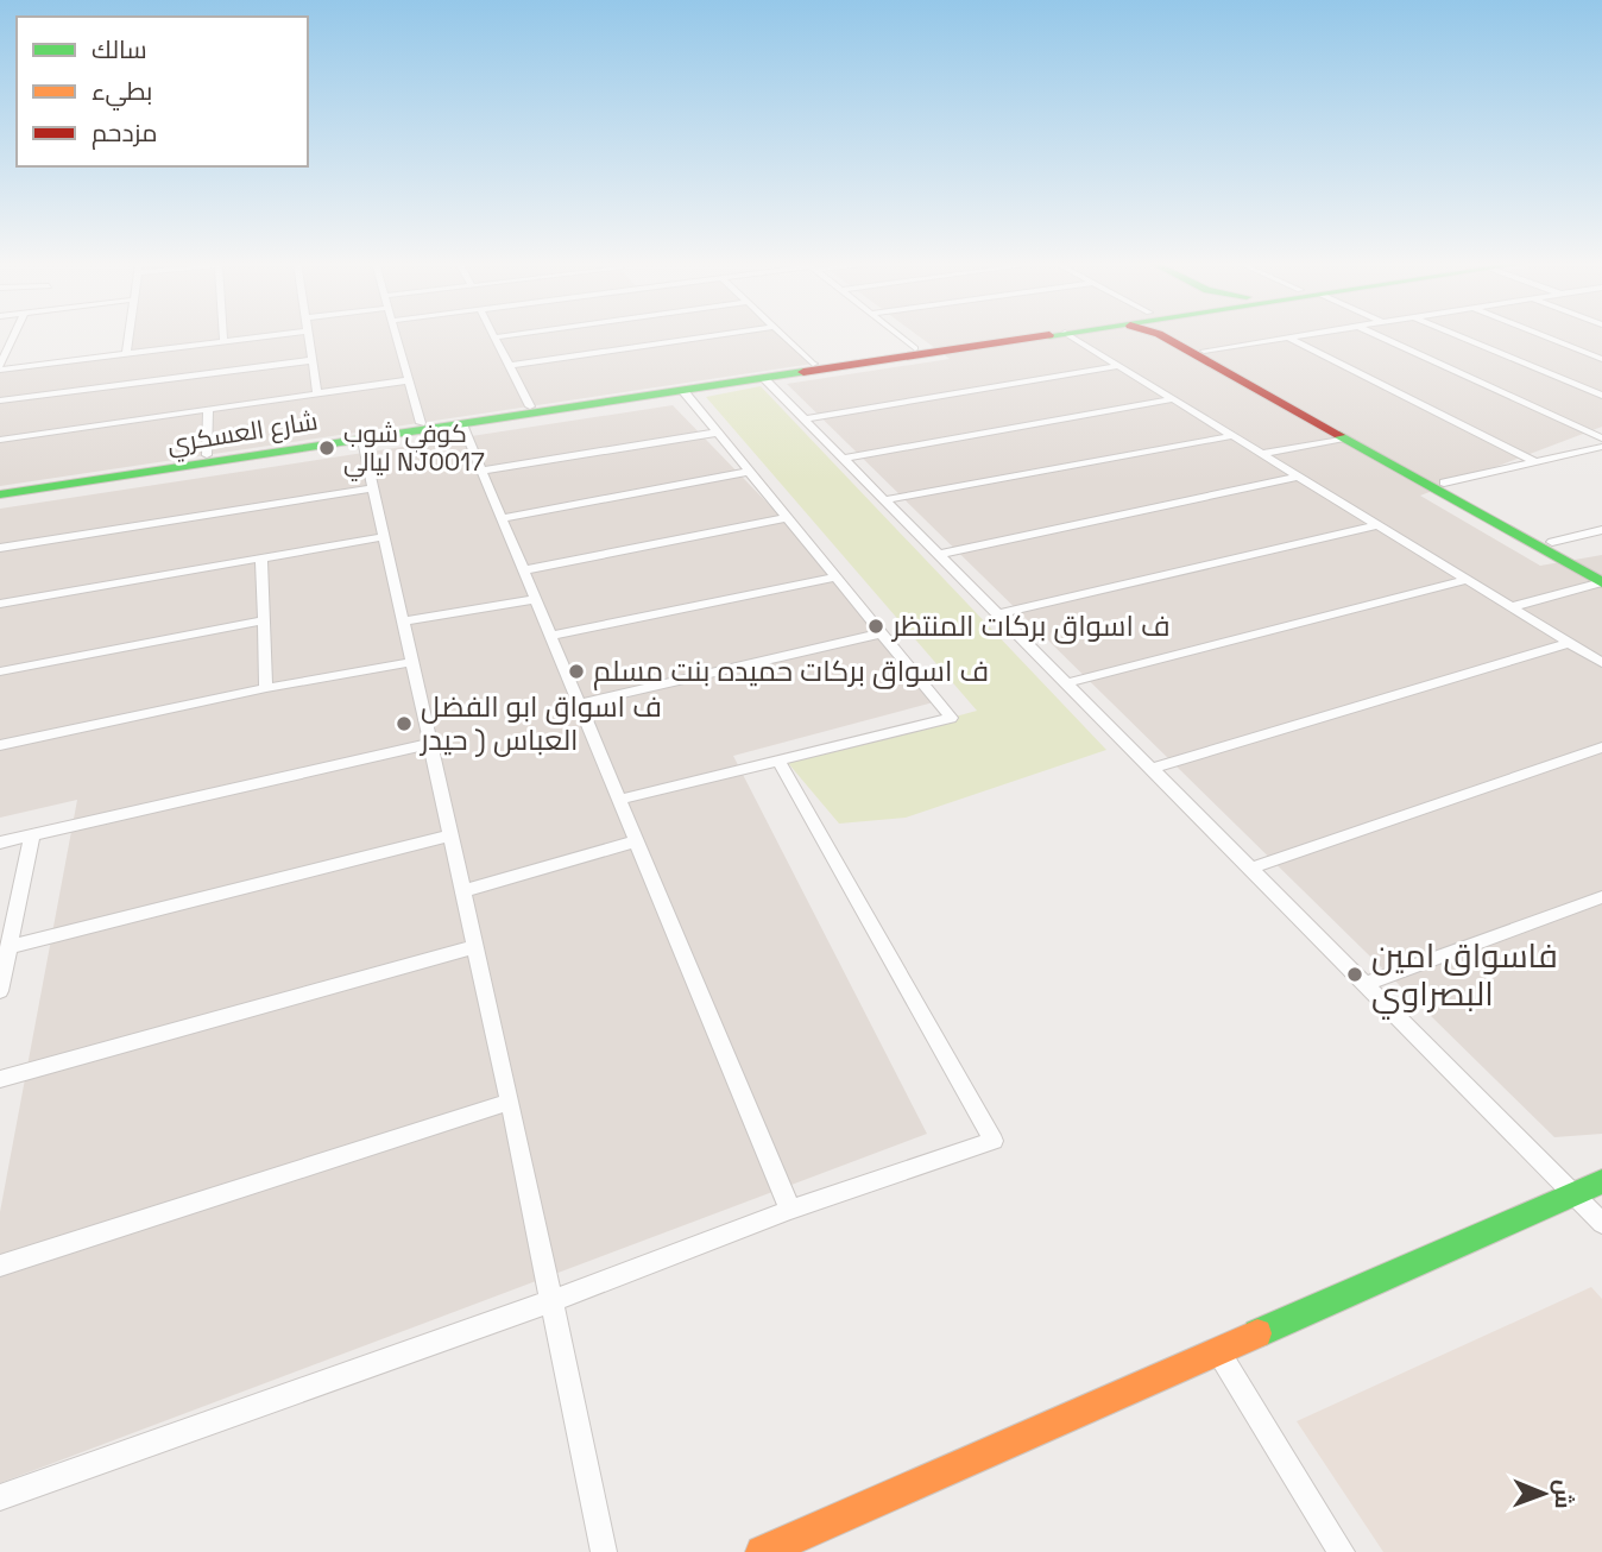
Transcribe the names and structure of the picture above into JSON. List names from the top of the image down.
{
  "streets": {
    "main road": ["شارع العسكري"]
  },
  "places": [
    "كوفي شوب ليالي NJ0017",
    "ف اسواق بركات المنتظر",
    "ف اسواق بركات حميده بنت مسلم",
    "ف اسواق ابو الفضل العباس ( حيدر",
    "فاسواق امين البصراوي"
  ],
  "legend": ["سالك", "بطيء", "مزدحم"],
  "north": "right"
}
